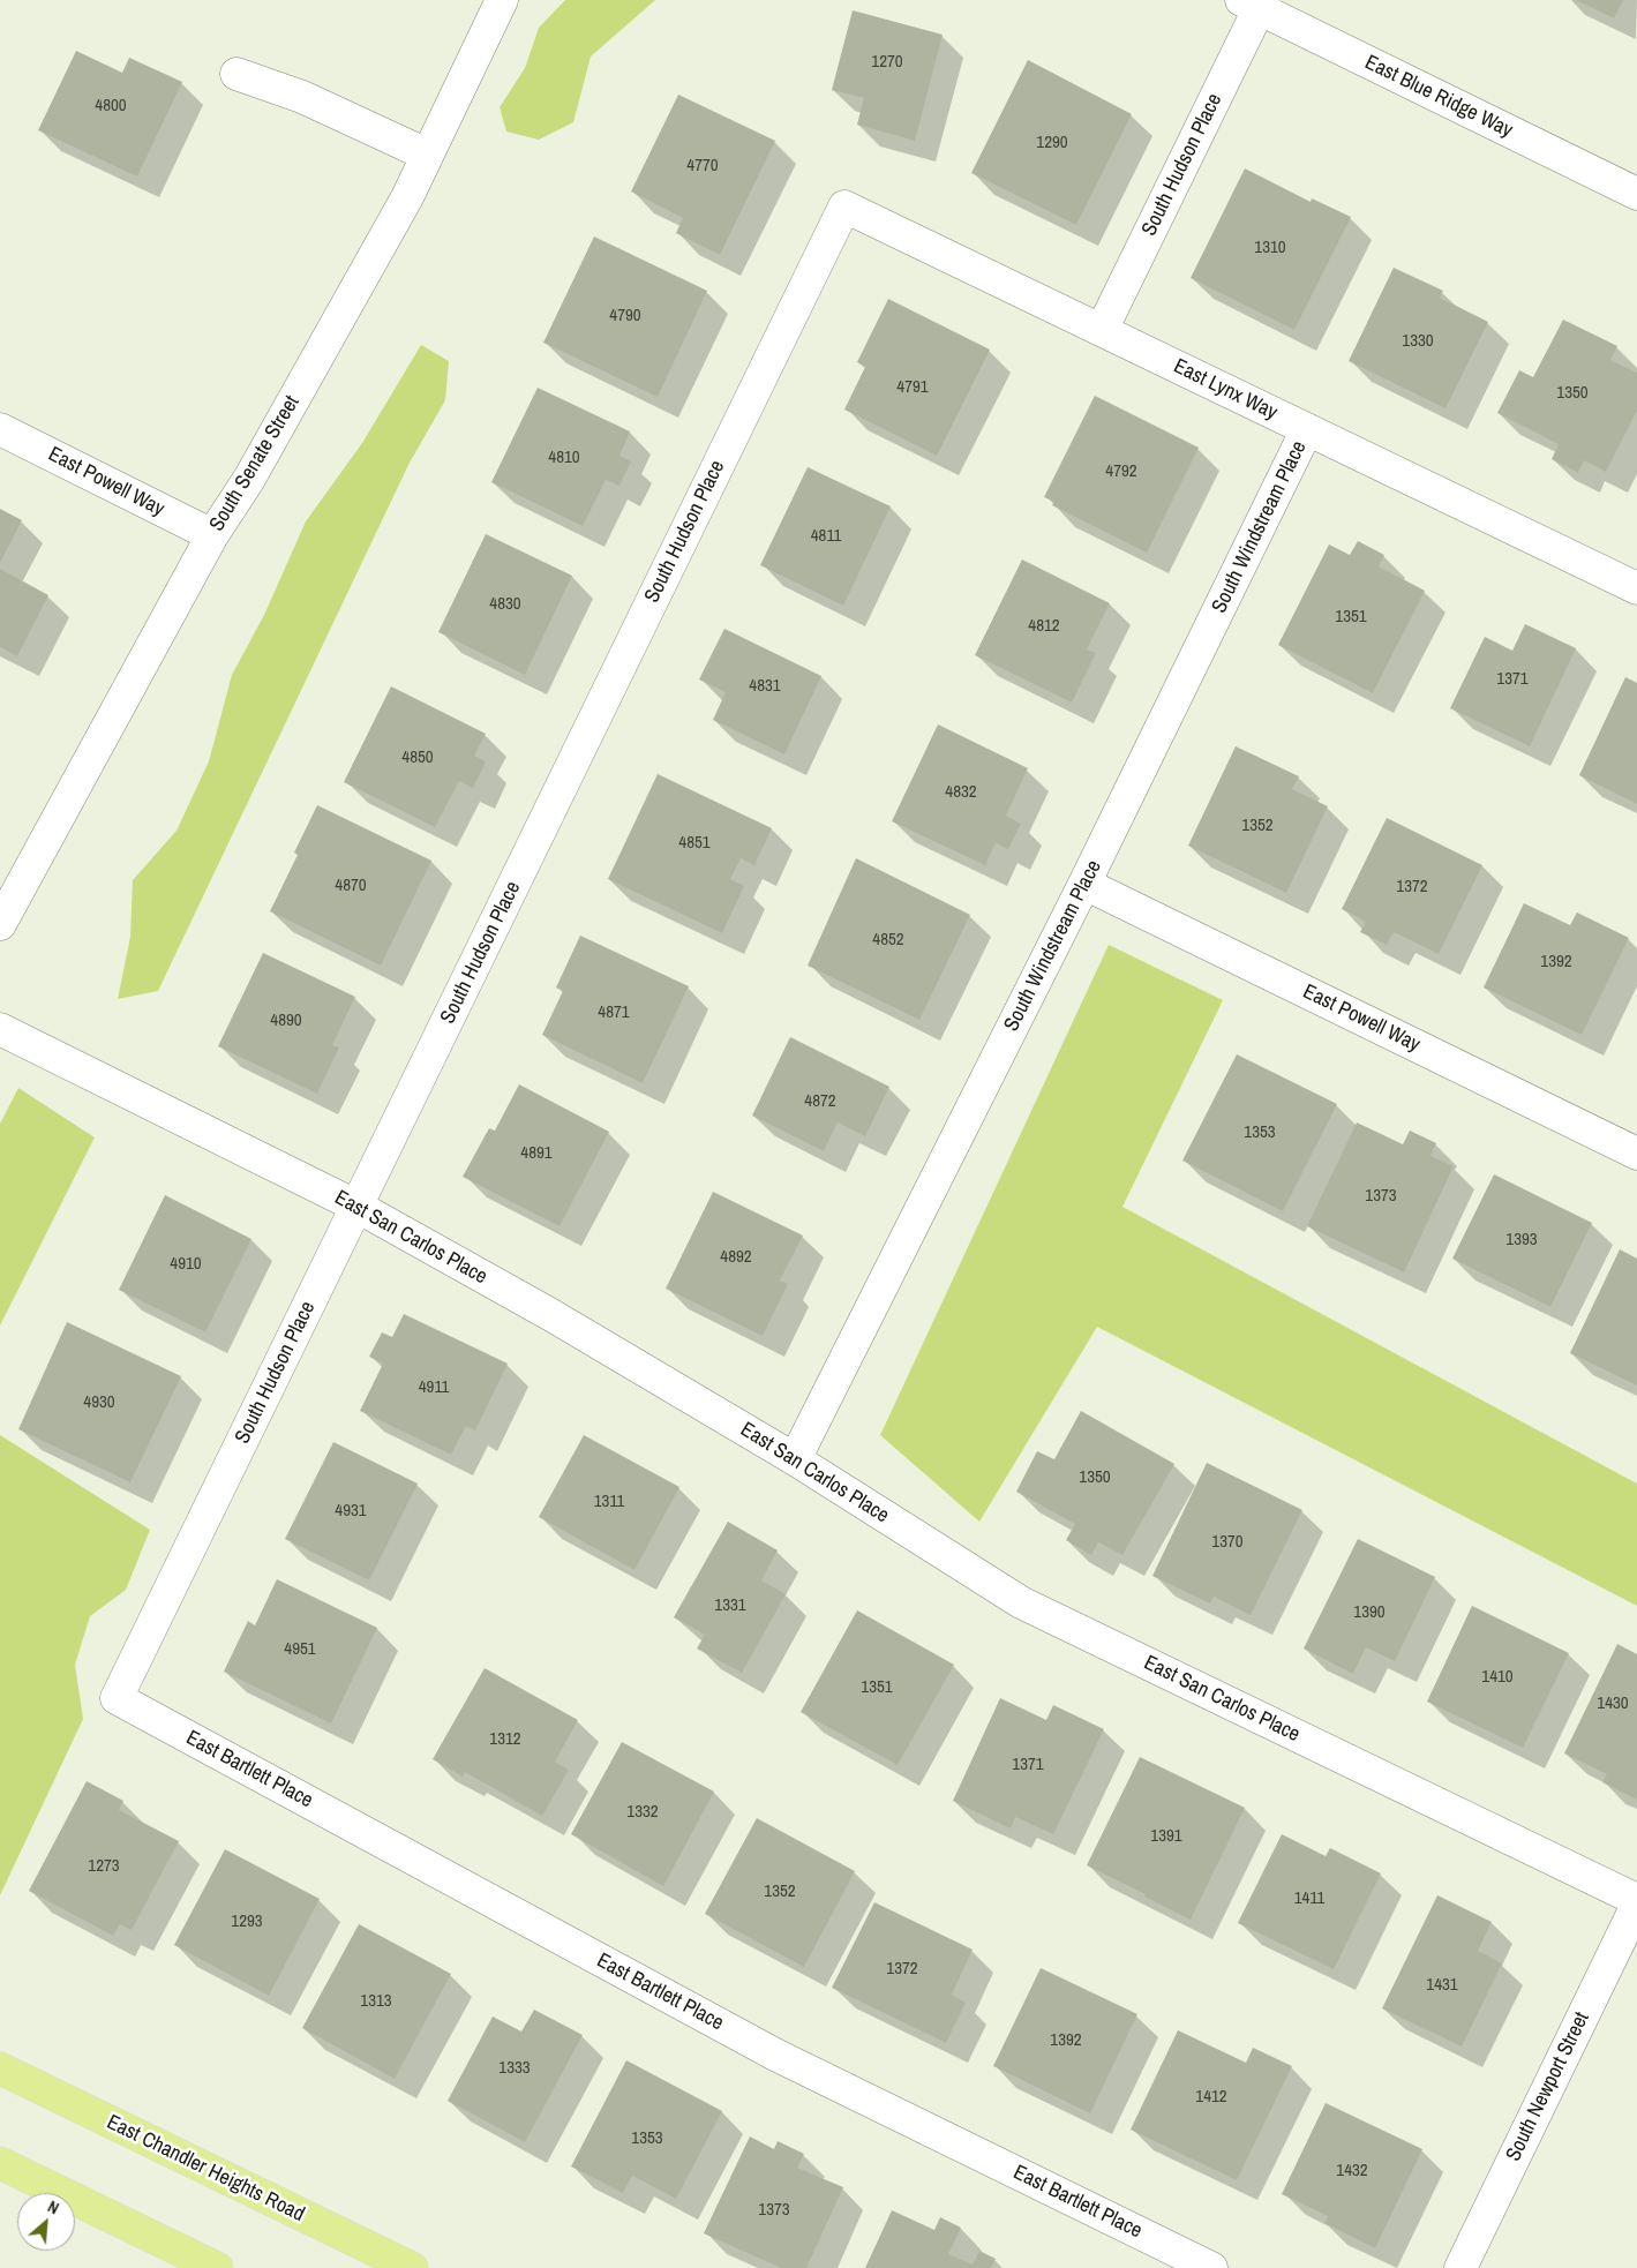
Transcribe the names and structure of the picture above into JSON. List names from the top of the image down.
{
  "streets": {
    "main road": ["East Chandler Heights Road"],
    "street": [
      "East Blue Ridge Way",
      "South Hudson Place",
      "East Lynx Way",
      "South Senate Street",
      "East Powell Way",
      "South Windstream Place",
      "East San Carlos Place",
      "East Bartlett Place",
      "South Newport Street"
    ]
  },
  "crossings": [
    ["East Blue Ridge Way", "South Hudson Place"],
    ["South Hudson Place", "East Lynx Way"],
    ["South Hudson Place", "East San Carlos Place"],
    ["South Hudson Place", "East Bartlett Place"],
    ["East Lynx Way", "South Windstream Place"],
    ["South Senate Street", "East Powell Way"],
    ["East Powell Way", "South Windstream Place"],
    ["South Windstream Place", "East San Carlos Place"]
  ],
  "house_numbers": [
    "1270",
    "4800",
    "1290",
    "4770",
    "1310",
    "4790",
    "1330",
    "4791",
    "1350",
    "4810",
    "4792",
    "4811",
    "4830",
    "1351",
    "4812",
    "1371",
    "4831",
    "4850",
    "4832",
    "1352",
    "4851",
    "4870",
    "1372",
    "4852",
    "1392",
    "4871",
    "4890",
    "4872",
    "1353",
    "4891",
    "1373",
    "1393",
    "4892",
    "4910",
    "4911",
    "4930",
    "1350",
    "1311",
    "4931",
    "1370",
    "1331",
    "1390",
    "4951",
    "1410",
    "1351",
    "1430",
    "1312",
    "1371",
    "1332",
    "1391",
    "1273",
    "1352",
    "1411",
    "1293",
    "1372",
    "1431",
    "1313",
    "1392",
    "1333",
    "1412",
    "1353",
    "1432",
    "1373"
  ],
  "north": "top right"
}
